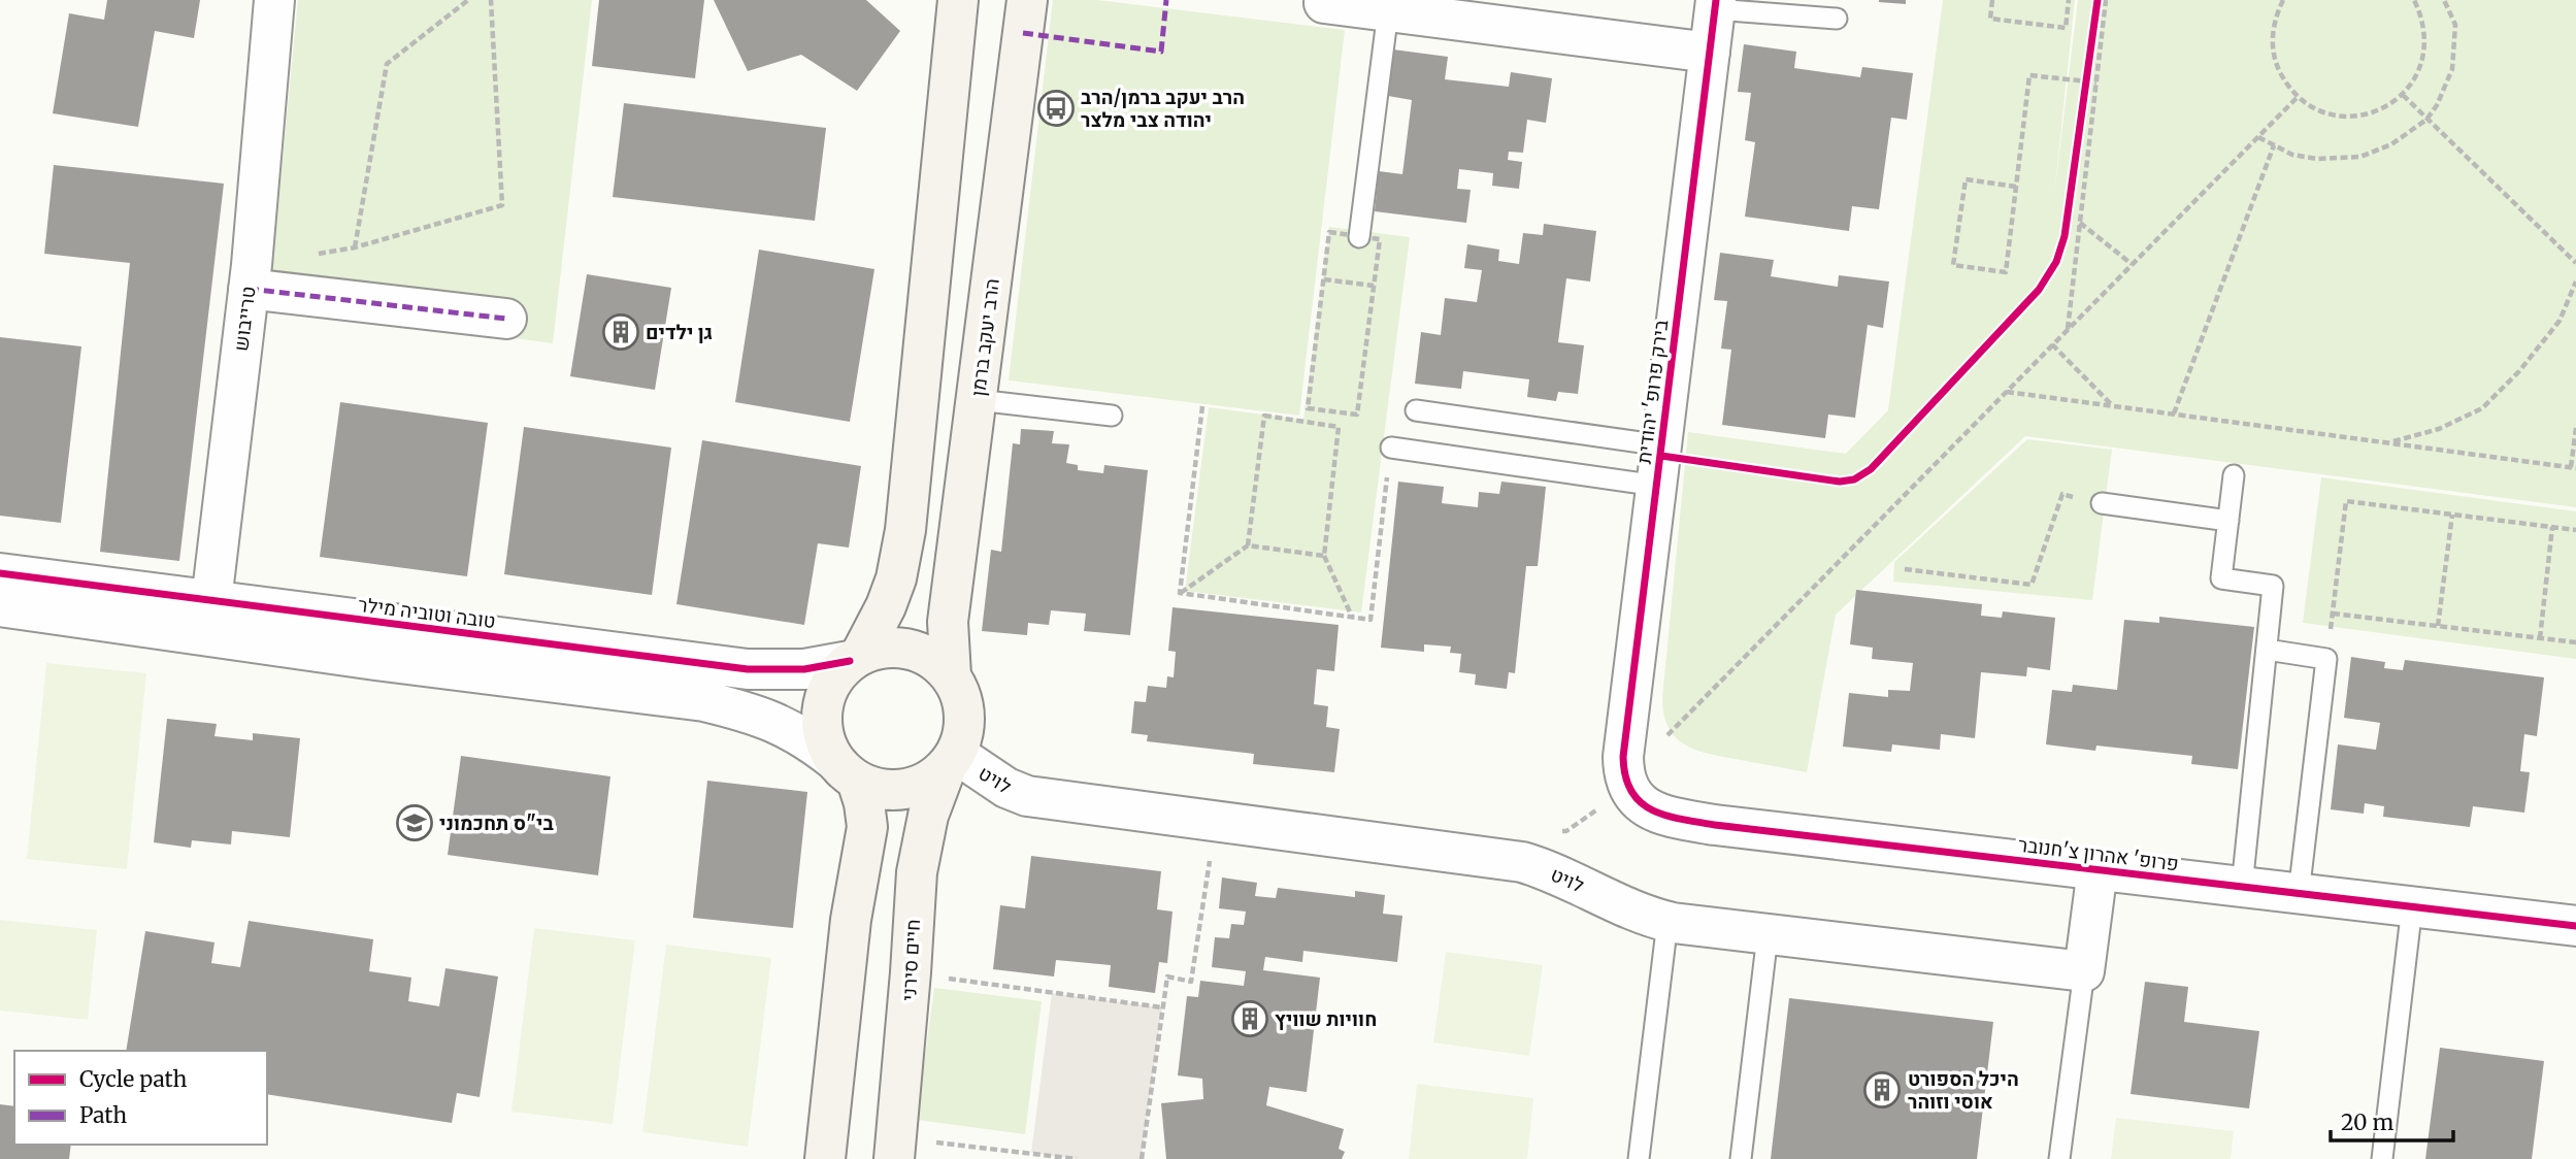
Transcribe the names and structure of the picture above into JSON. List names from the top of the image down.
{
  "streets": {
    "street": [
      "טרייבוש",
      "הרב יעקב ברמן",
      "בירק פרופ' יהודית",
      "טובה וטוביה מילר",
      "לויט",
      "פרופ' אהרון צ'חנובר",
      "חיים סירני"
    ]
  },
  "crossings": [
    ["טרייבוש", "טובה וטוביה מילר"],
    ["הרב יעקב ברמן", "טובה וטוביה מילר"],
    ["הרב יעקב ברמן", "לויט"],
    ["הרב יעקב ברמן", "חיים סירני"],
    ["בירק פרופ' יהודית", "פרופ' אהרון צ'חנובר"],
    ["טובה וטוביה מילר", "לויט"],
    ["טובה וטוביה מילר", "חיים סירני"],
    ["לויט", "חיים סירני"]
  ],
  "places": {
    "bus stop": ["הרב יעקב ברמן/הרב יהודה צבי מלצר"],
    "building": ["גן ילדים", "חוויות שוויץ", "היכל הספורט אוסי וזוהר"],
    "school or university": ["בי\"ס תחכמוני"]
  },
  "legend": ["Cycle path", "Path"],
  "scale_bar": "20 m"
}
